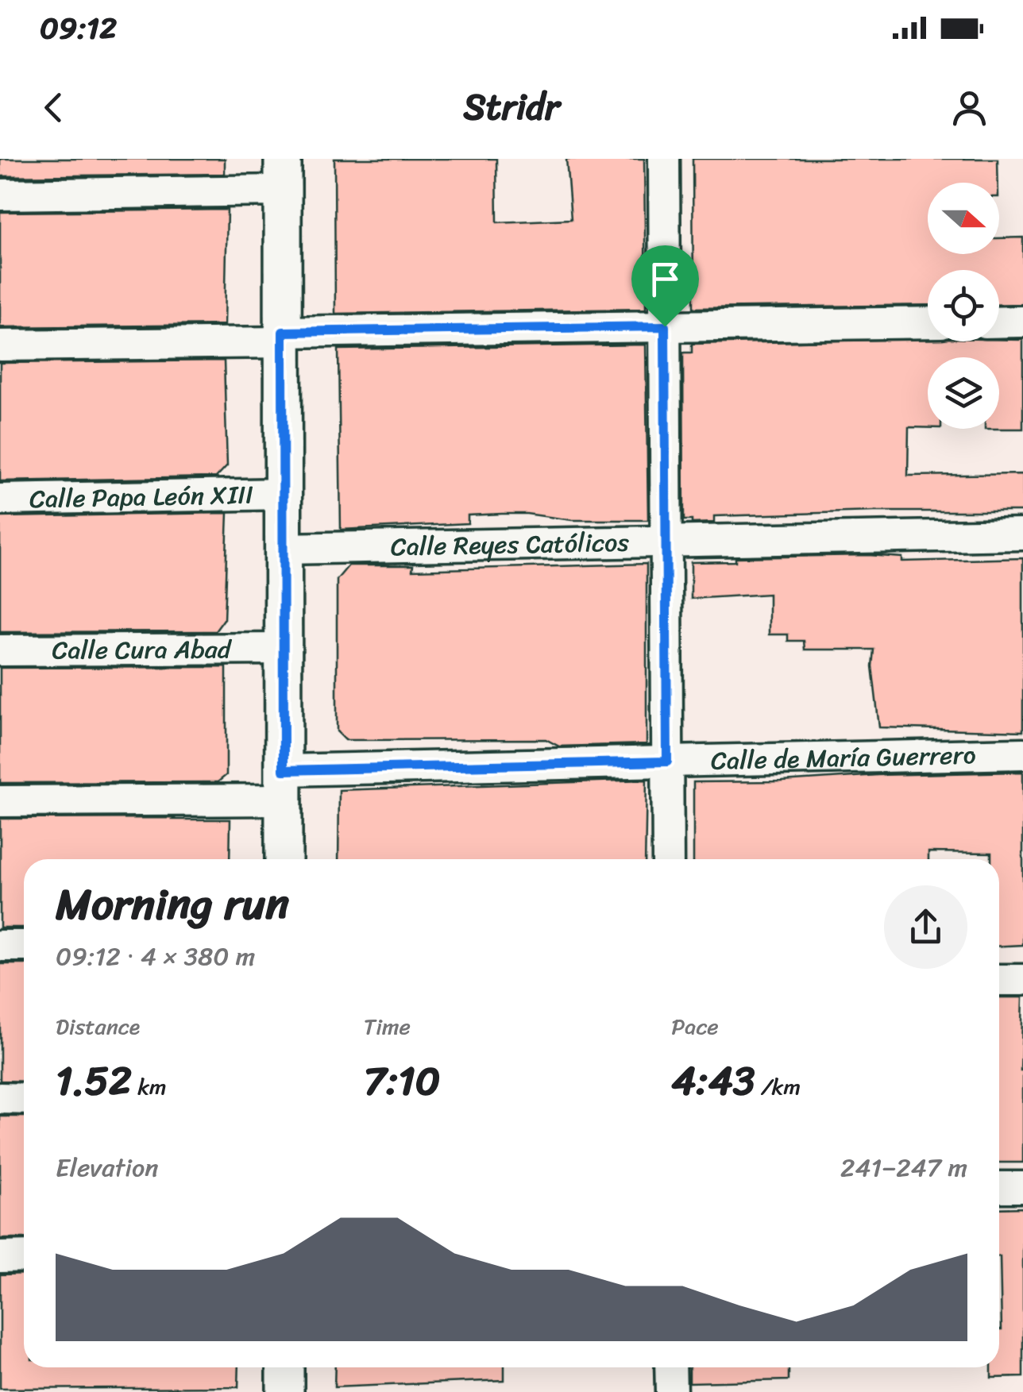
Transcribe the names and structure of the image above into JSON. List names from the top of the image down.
{
  "streets": {
    "street": [
      "Calle Papa León XIII",
      "Calle Reyes Católicos",
      "Calle Cura Abad",
      "Calle de María Guerrero"
    ]
  },
  "north": "right",
  "page": {
    "status": "09:12",
    "header": "Stridr",
    "heading": ["Morning run", "09:12 · 4 × 380 m"],
    "stats": [
      ["Distance", "1.52 km"],
      ["Time", "7:10"],
      ["Pace", "4:43 /km"]
    ],
    "chart": ["Elevation", "241–247 m"]
  }
}
